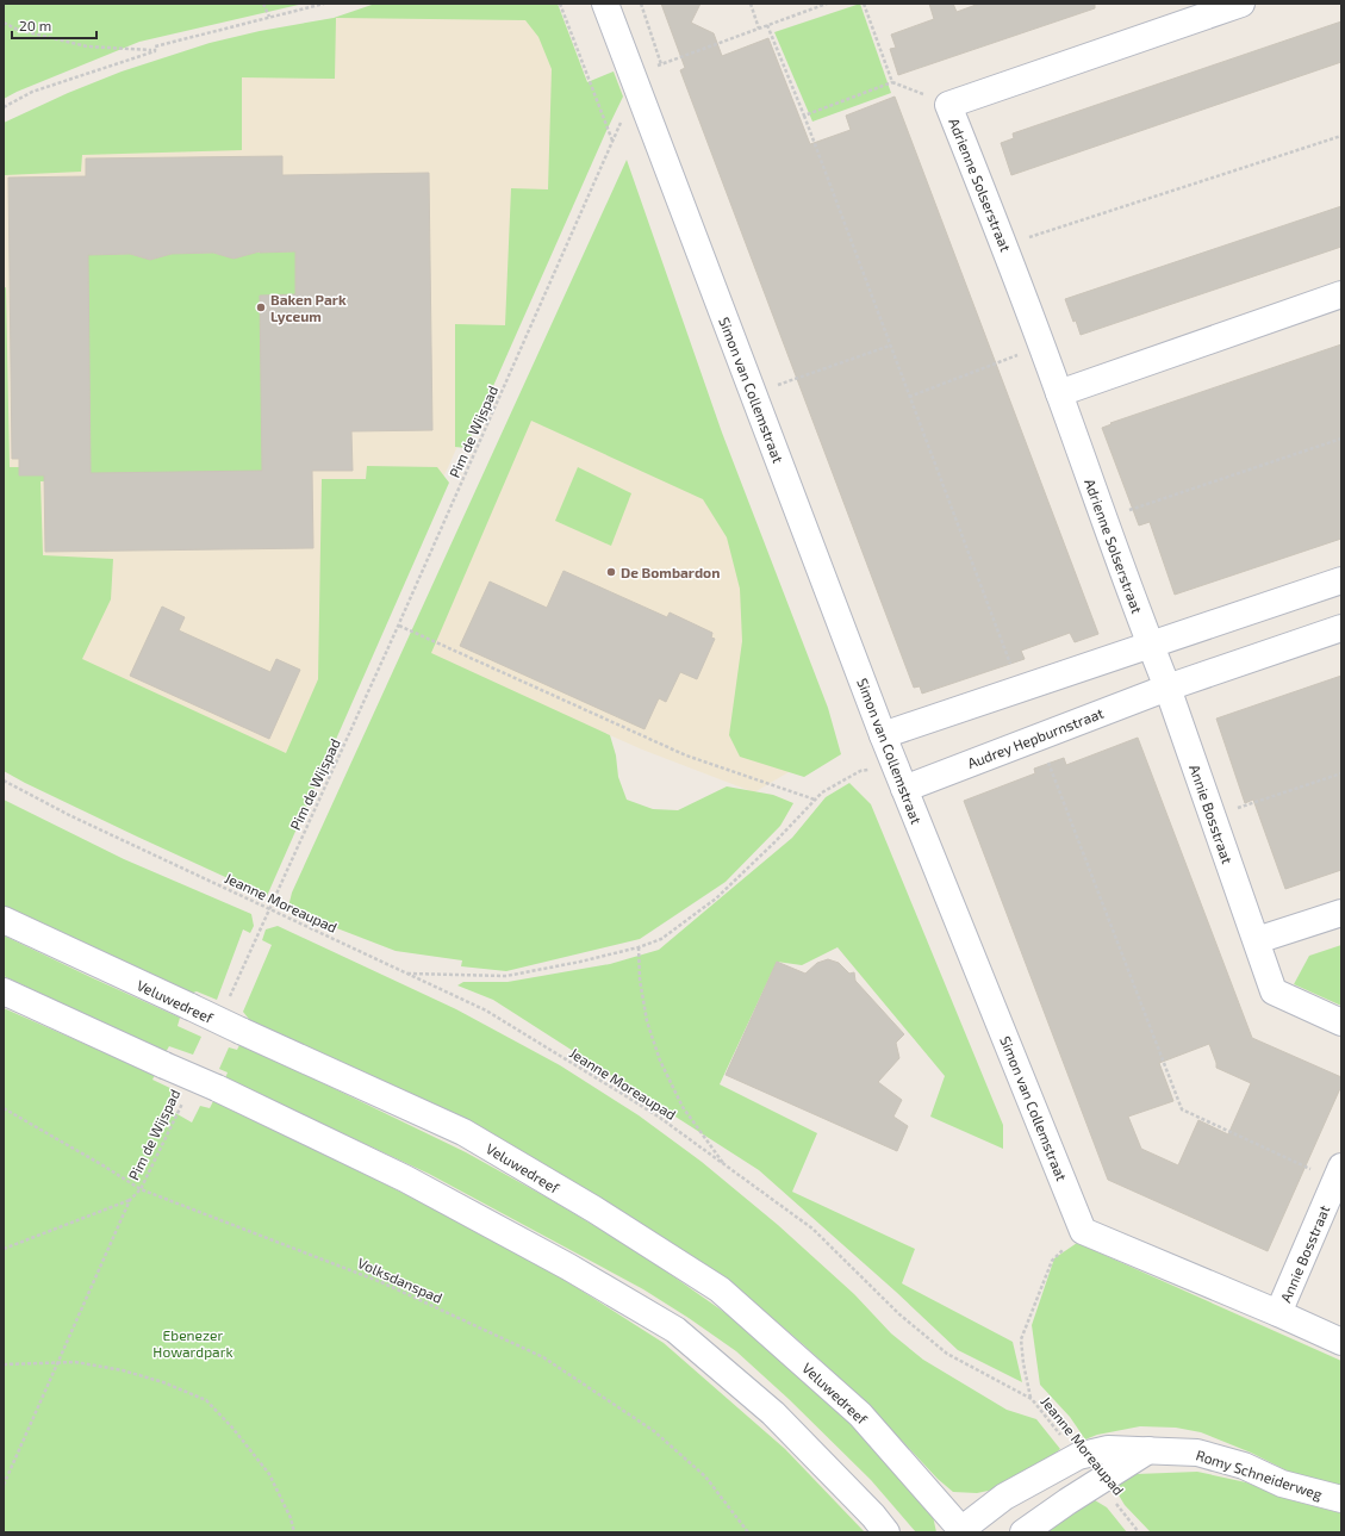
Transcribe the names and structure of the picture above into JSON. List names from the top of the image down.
{
  "streets": {
    "street": [
      "Adrienne Solserstraat",
      "Simon van Collemstraat",
      "Audrey Hepburnstraat",
      "Annie Bosstraat",
      "Veluwedreef",
      "Romy Schneiderweg"
    ],
    "path": ["Pim de Wijspad", "Jeanne Moreaupad", "Volksdanspad"]
  },
  "crossings": [
    ["Simon van Collemstraat", "Pim de Wijspad"],
    ["Simon van Collemstraat", "Audrey Hepburnstraat"],
    ["Pim de Wijspad", "Jeanne Moreaupad"],
    ["Pim de Wijspad", "Volksdanspad"],
    ["Audrey Hepburnstraat", "Annie Bosstraat"],
    ["Jeanne Moreaupad", "Romy Schneiderweg"],
    ["Veluwedreef", "Romy Schneiderweg"]
  ],
  "parks": ["Ebenezer Howardpark"],
  "places": ["Baken Park Lyceum", "De Bombardon"],
  "scale_bar": "20 m"
}
